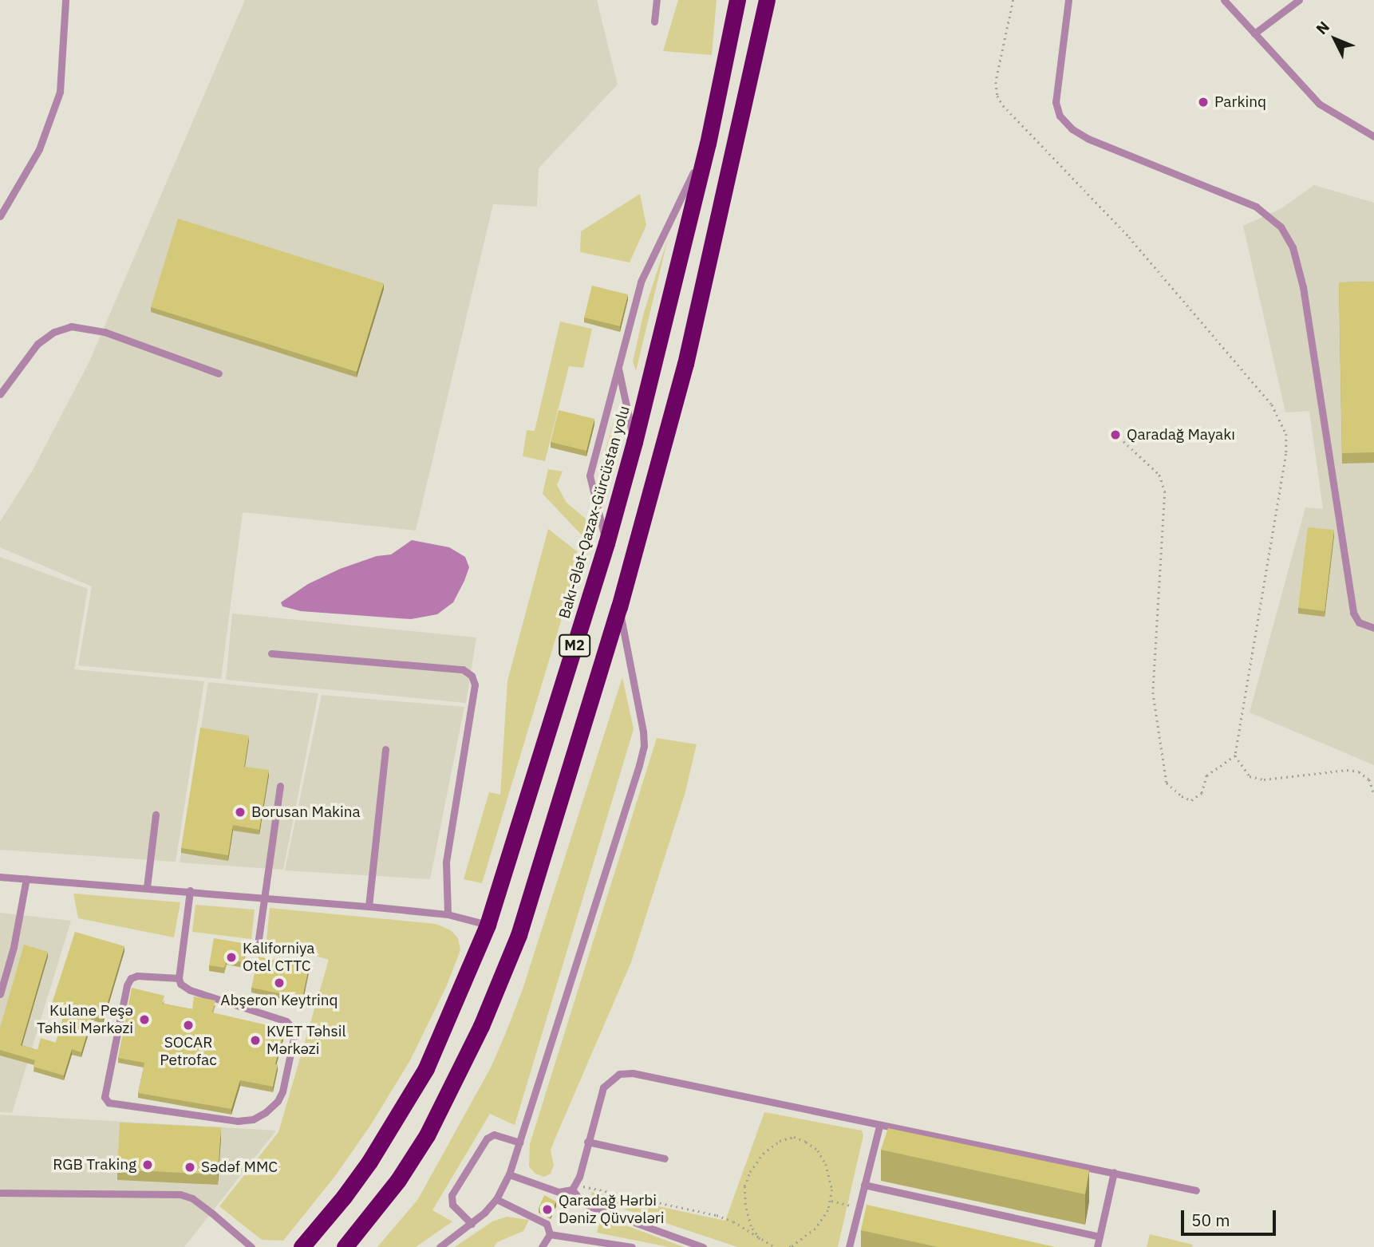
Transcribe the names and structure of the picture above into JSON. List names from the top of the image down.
{
  "streets": {
    "highway": ["Bakı-Ələt-Qazax-Gürcüstan yolu", "M2"]
  },
  "places": [
    "Parkinq",
    "Qaradağ Mayakı",
    "Borusan Makina",
    "Kaliforniya Otel CTTC",
    "Abşeron Keytrinq",
    "Kulane Peşə Təhsil Mərkəzi",
    "SOCAR Petrofac",
    "KVET Təhsil Mərkəzi",
    "RGB Traking",
    "Sədəf MMC",
    "Qaradağ Hərbi Dəniz Qüvvələri"
  ],
  "scale_bar": "50 m",
  "north": "top left"
}
